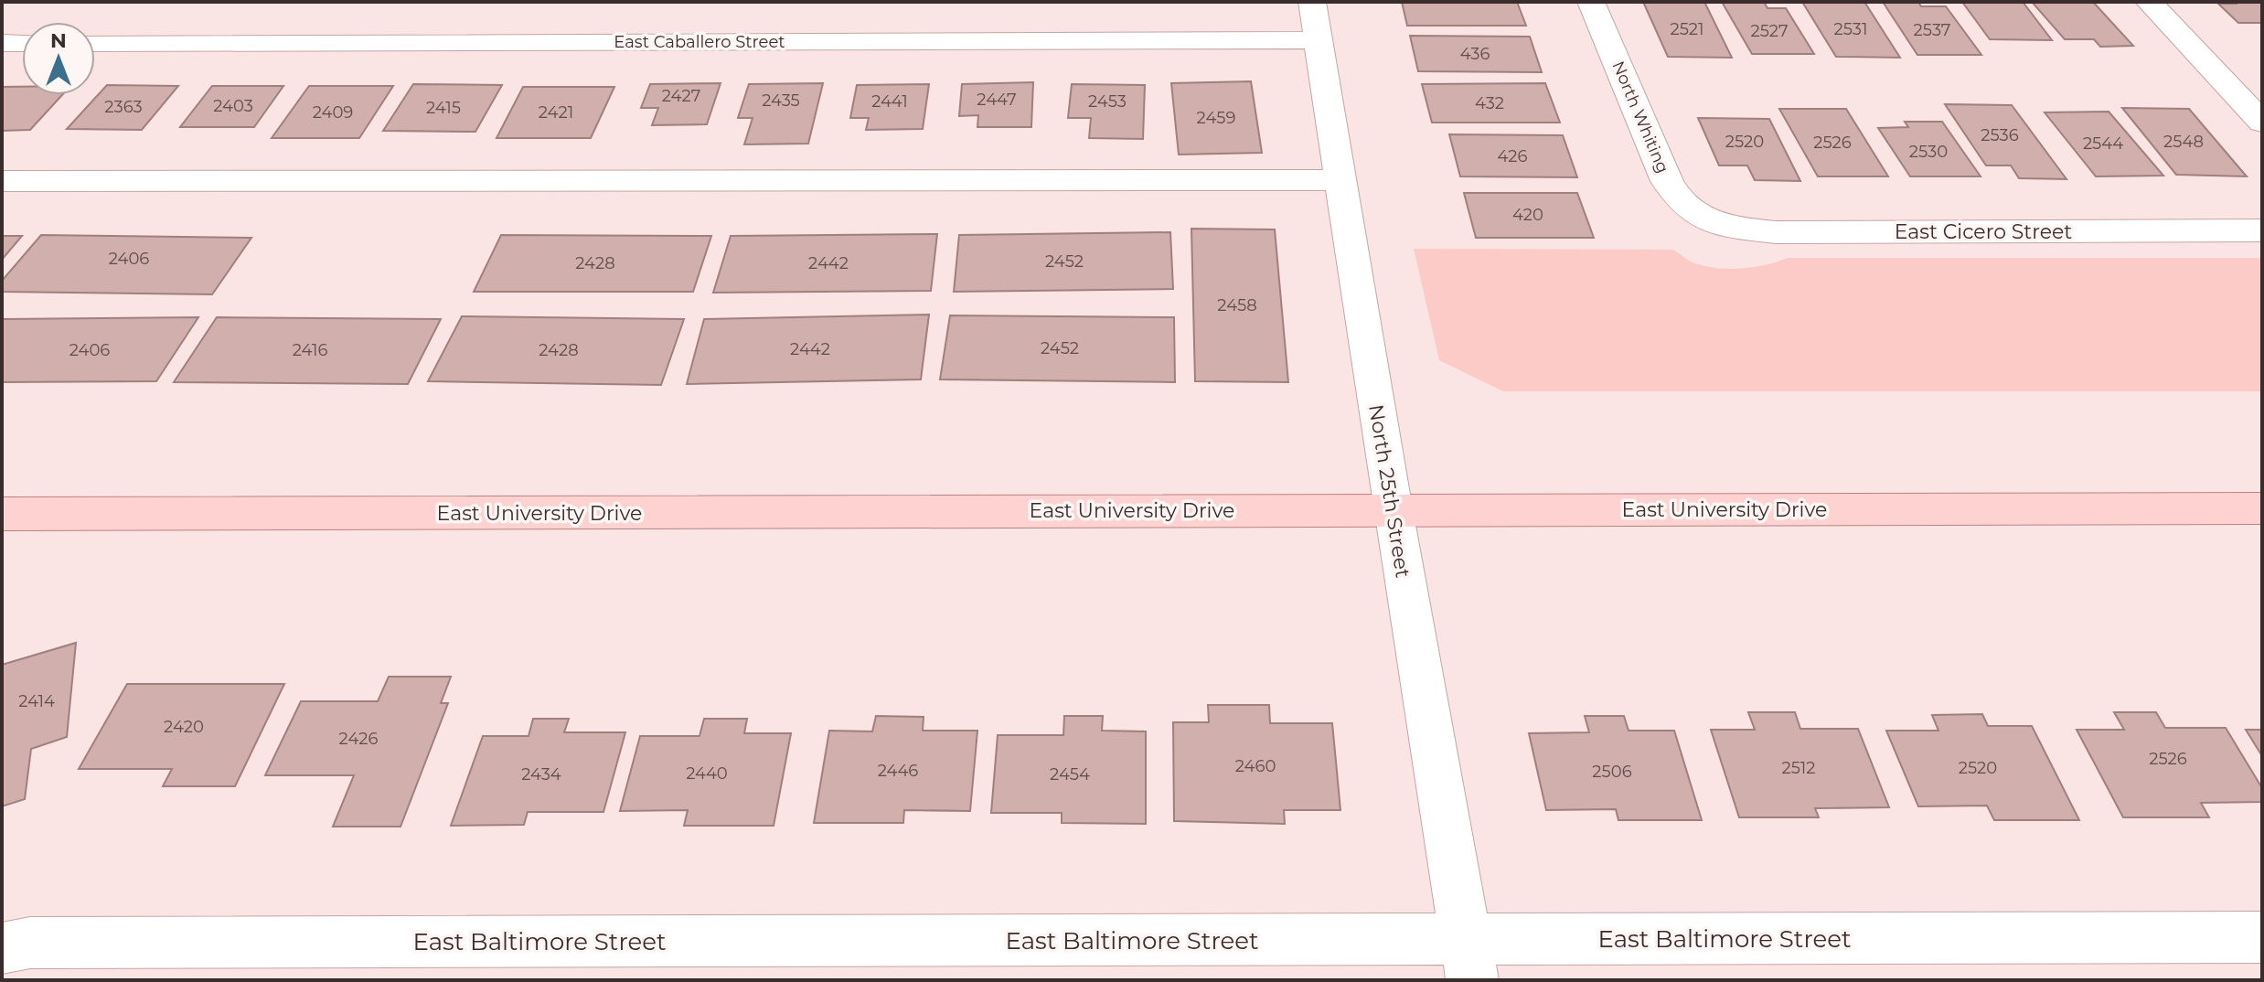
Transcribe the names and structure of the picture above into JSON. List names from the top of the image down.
{
  "streets": {
    "main road": ["East University Drive"],
    "street": [
      "East Caballero Street",
      "North Whiting",
      "East Cicero Street",
      "North 25th Street",
      "East Baltimore Street"
    ]
  },
  "crossings": [
    ["East Caballero Street", "North 25th Street"],
    ["North Whiting", "East Cicero Street"],
    ["North 25th Street", "East University Drive"],
    ["North 25th Street", "East Baltimore Street"]
  ],
  "house_numbers": [
    "2521",
    "2531",
    "2537",
    "2527",
    "436",
    "2427",
    "2447",
    "2435",
    "2441",
    "2453",
    "432",
    "2403",
    "2363",
    "2415",
    "2409",
    "2421",
    "2459",
    "2536",
    "2520",
    "2548",
    "2526",
    "2544",
    "2530",
    "426",
    "420",
    "2406",
    "2452",
    "2428",
    "2442",
    "2458",
    "2452",
    "2442",
    "2406",
    "2416",
    "2428",
    "2414",
    "2420",
    "2426",
    "2526",
    "2460",
    "2512",
    "2520",
    "2446",
    "2506",
    "2440",
    "2434",
    "2454"
  ],
  "north": "top"
}
